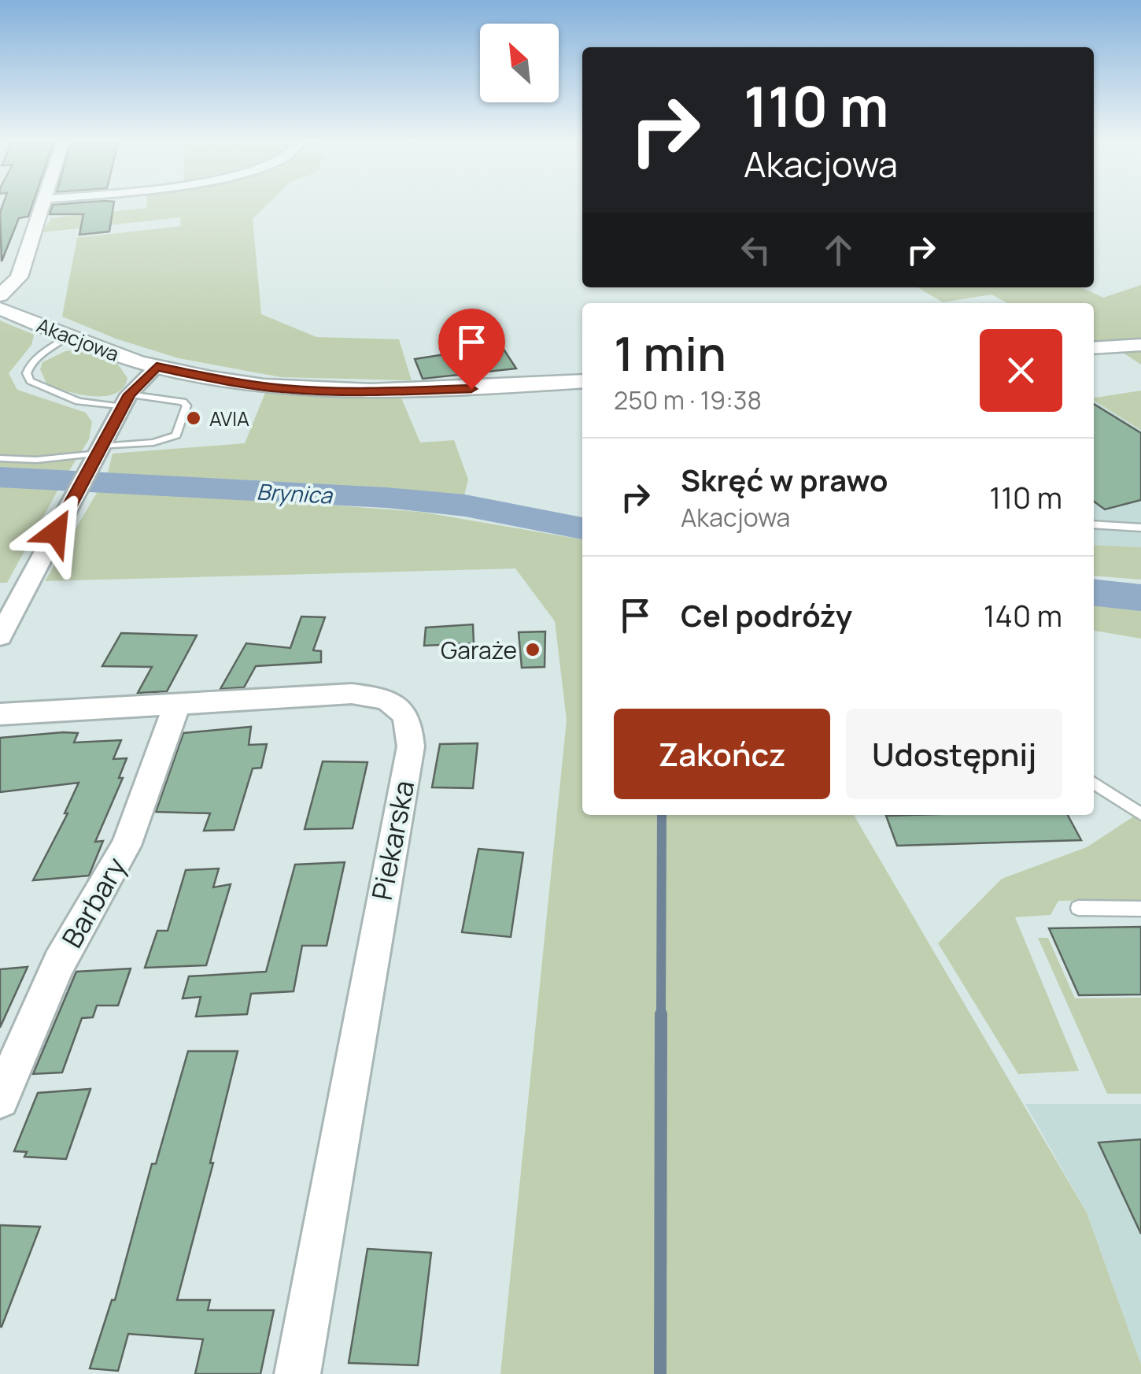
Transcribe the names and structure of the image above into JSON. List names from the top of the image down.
{
  "streets": {
    "street": ["Akacjowa", "Piekarska", "Barbary"]
  },
  "crossings": [
    ["Piekarska", "Barbary"]
  ],
  "water": ["Brynica"],
  "places": ["AVIA", "Garaże"],
  "north": "top left",
  "page": {
    "turn": ["110 m", "Akacjowa"],
    "heading": ["1 min", "250 m · 19:38"],
    "list": [
      {
        "name": "Skręć w prawo",
        "note": "Akacjowa",
        "value": "110 m"
      },
      {
        "name": "Cel podróży",
        "value": "140 m"
      }
    ],
    "buttons": ["Zakończ", "Udostępnij"]
  }
}
